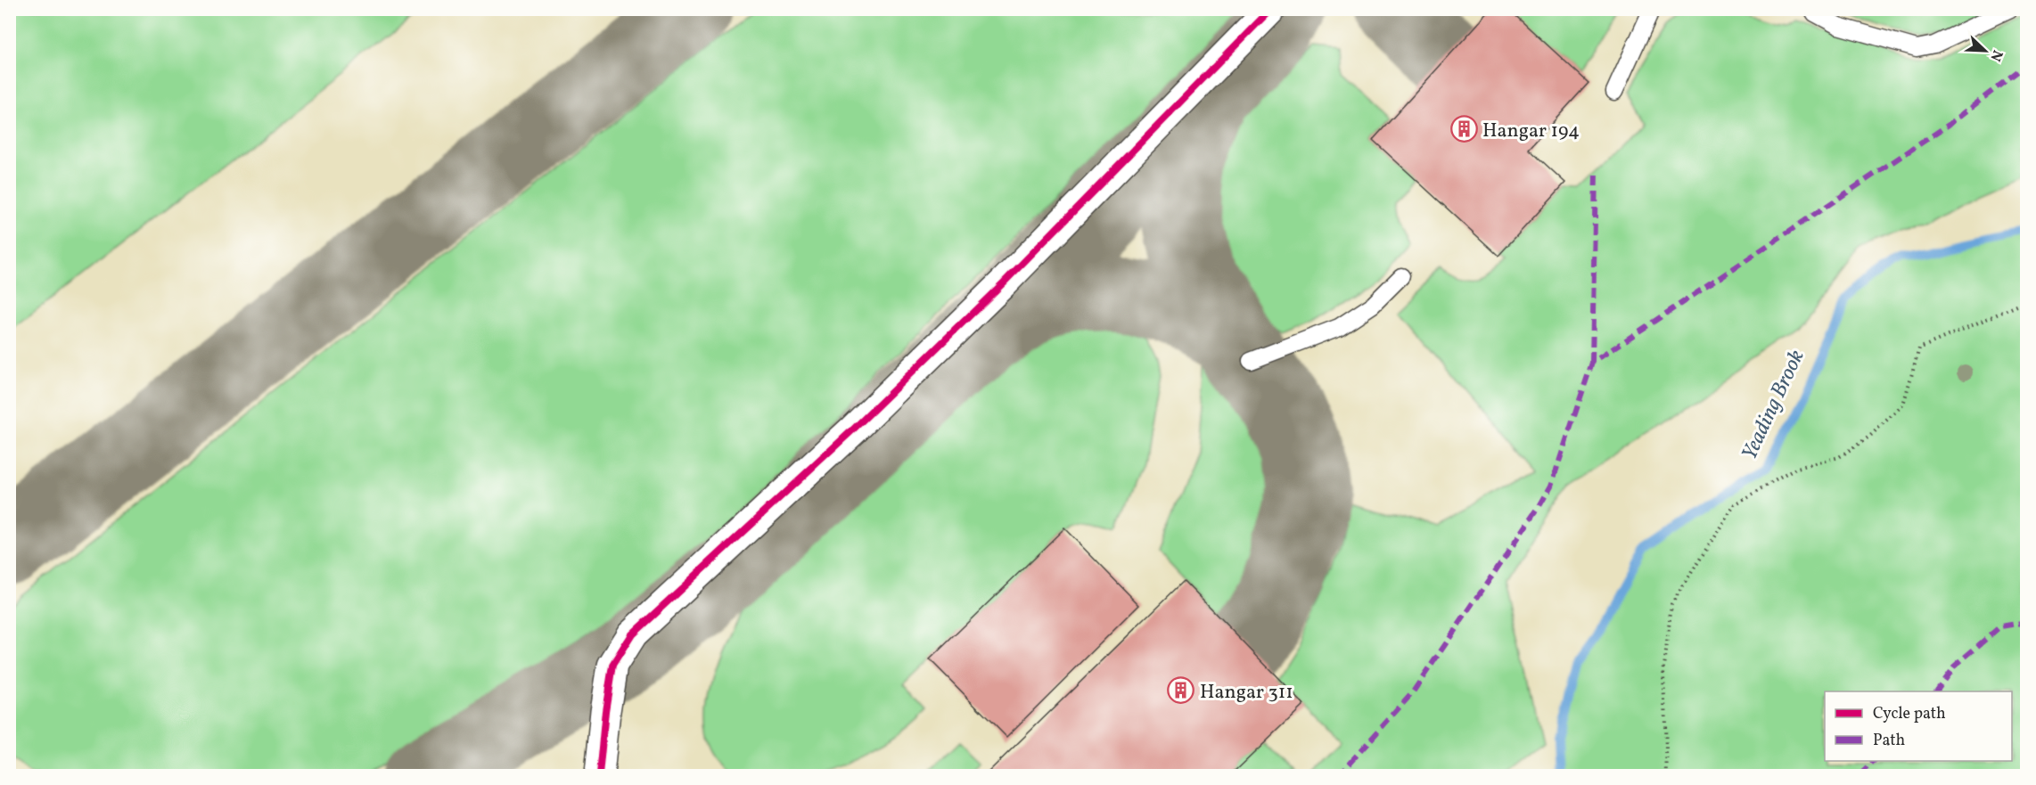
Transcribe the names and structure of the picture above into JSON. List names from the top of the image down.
{
  "water": ["Yeading Brook"],
  "places": {
    "building": ["Hangar 194", "Hangar 311"]
  },
  "legend": ["Cycle path", "Path"],
  "north": "bottom right"
}
